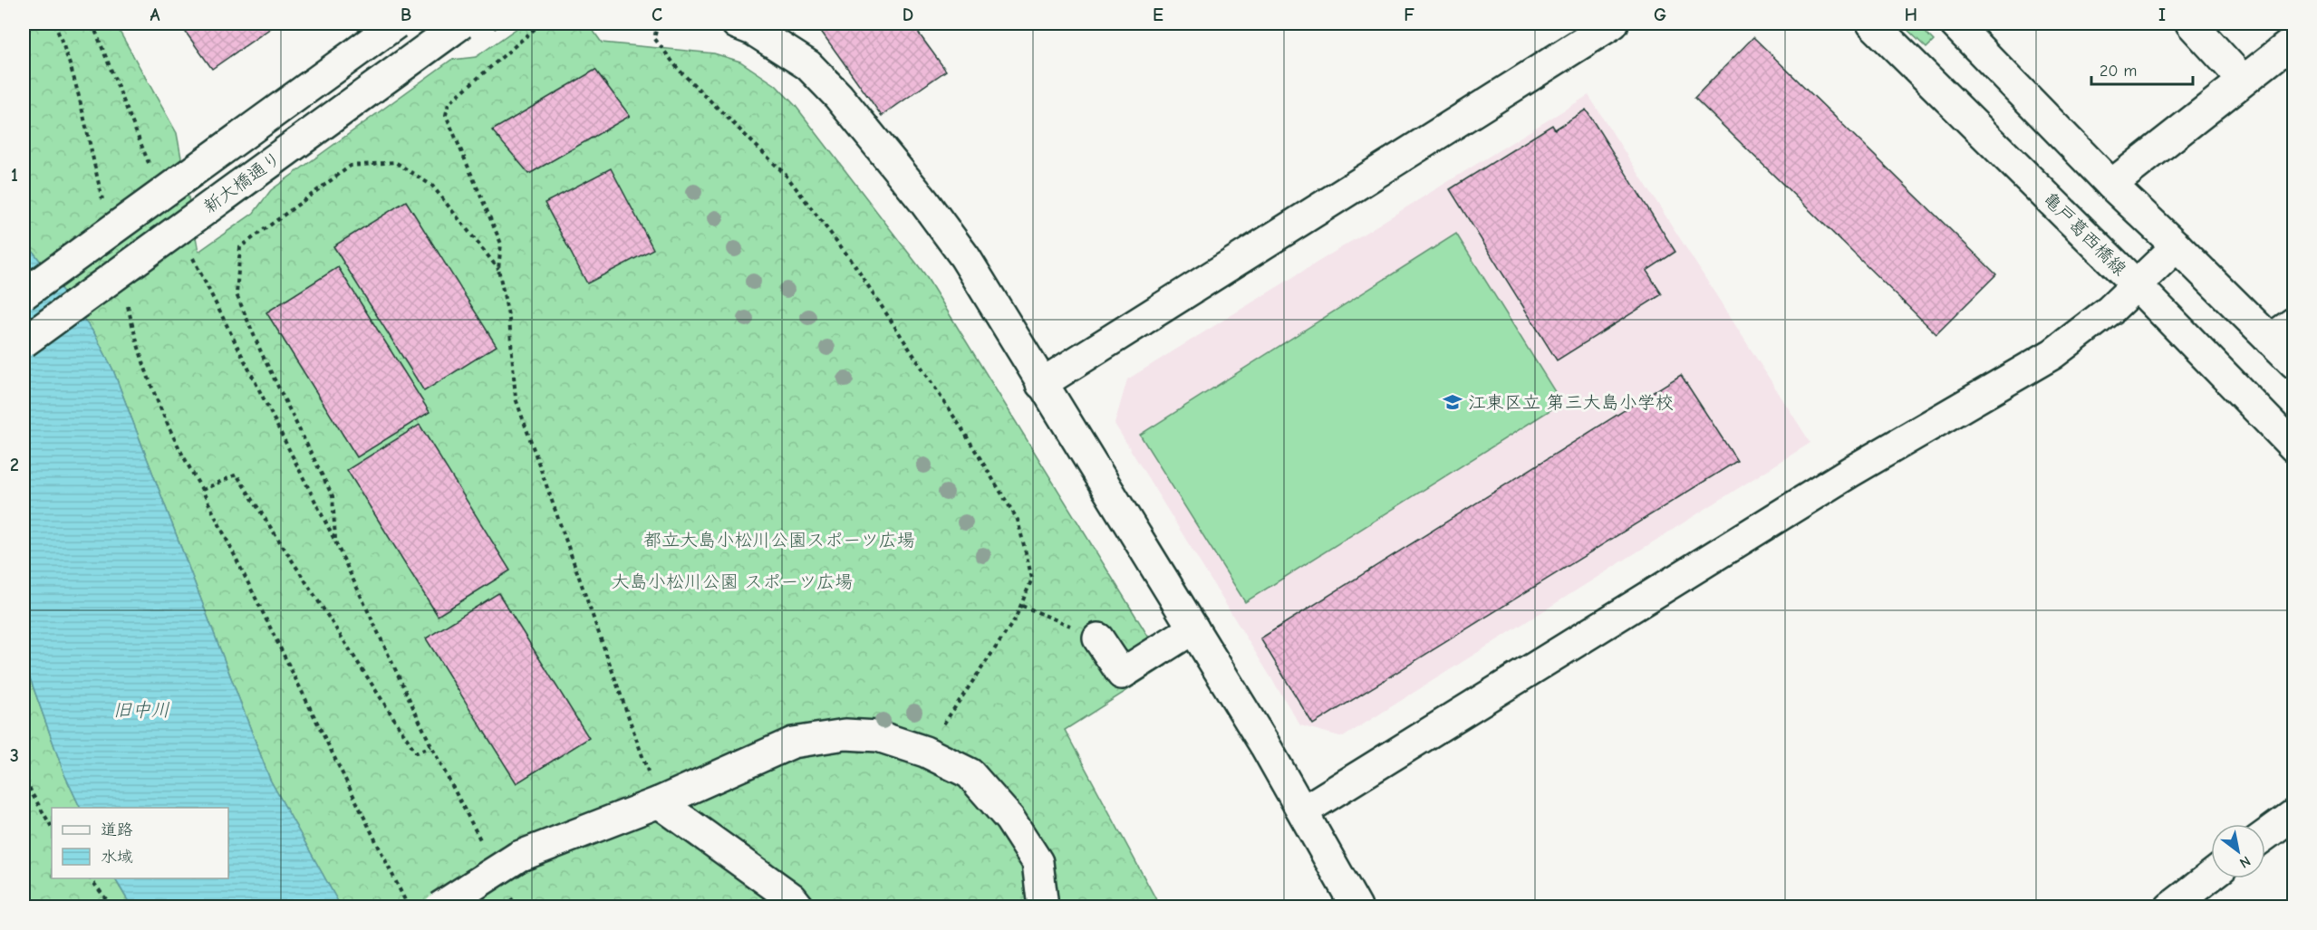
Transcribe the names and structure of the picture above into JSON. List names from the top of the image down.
{
  "streets": {
    "street": ["新大橋通り", "亀戸葛西橋線"]
  },
  "water": ["旧中川"],
  "parks": ["都立大島小松川公園スポーツ広場", "大島小松川公園 スポーツ広場"],
  "places": {
    "school or university": ["江東区立 第三大島小学校"]
  },
  "legend": ["道路", "水域"],
  "scale_bar": "20 m",
  "north": "bottom right",
  "grid": {
    "columns": [
      "A",
      "B",
      "C",
      "D",
      "E",
      "F",
      "G",
      "H",
      "I"
    ],
    "rows": ["1", "2", "3"]
  }
}
